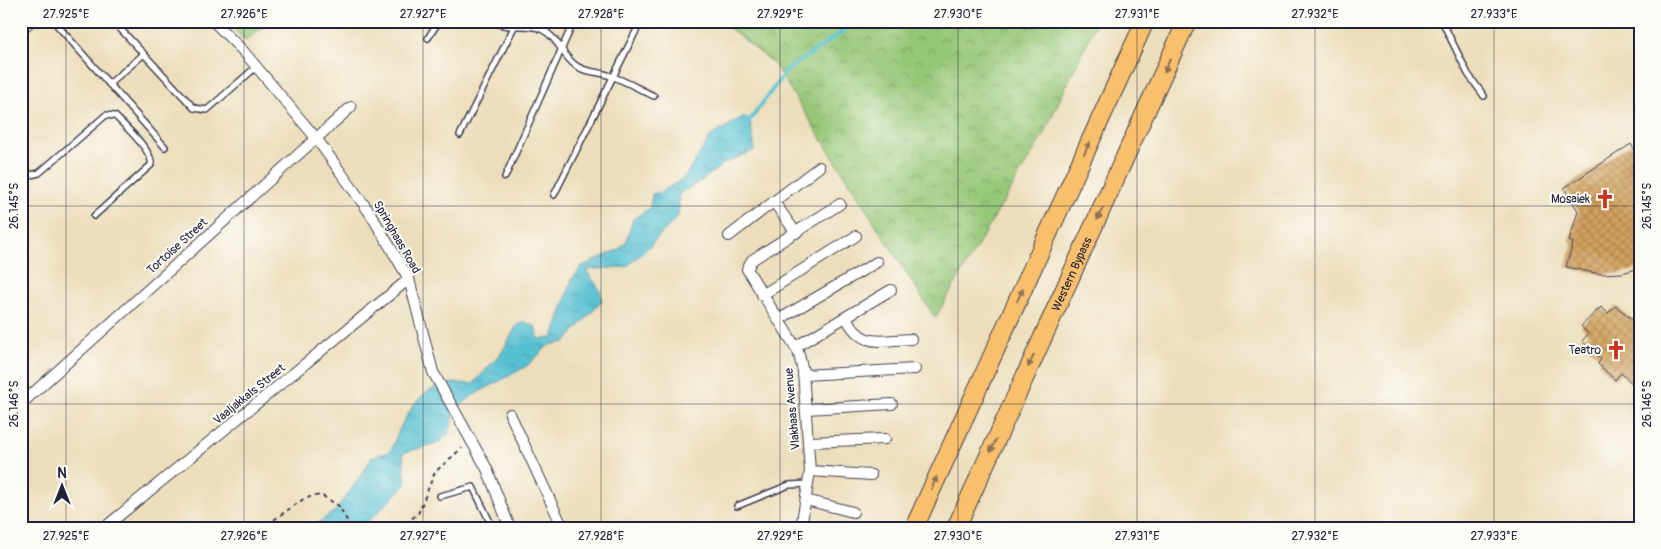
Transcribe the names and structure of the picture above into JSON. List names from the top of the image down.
{
  "streets": {
    "highway": ["Western Bypass"],
    "street": [
      "Springhaas Road",
      "Tortoise Street",
      "Vaaljakkals Street",
      "Vlakhaas Avenue"
    ]
  },
  "crossings": [
    ["Springhaas Road", "Tortoise Street"],
    ["Springhaas Road", "Vaaljakkals Street"]
  ],
  "places": {
    "church": ["Mosaiek", "Teatro"]
  },
  "north": "top",
  "coordinates": [
    "27.925°E",
    "27.926°E",
    "27.927°E",
    "27.928°E",
    "27.929°E",
    "27.930°E",
    "27.931°E",
    "27.932°E",
    "27.933°E",
    "26.145°S",
    "26.146°S"
  ]
}
